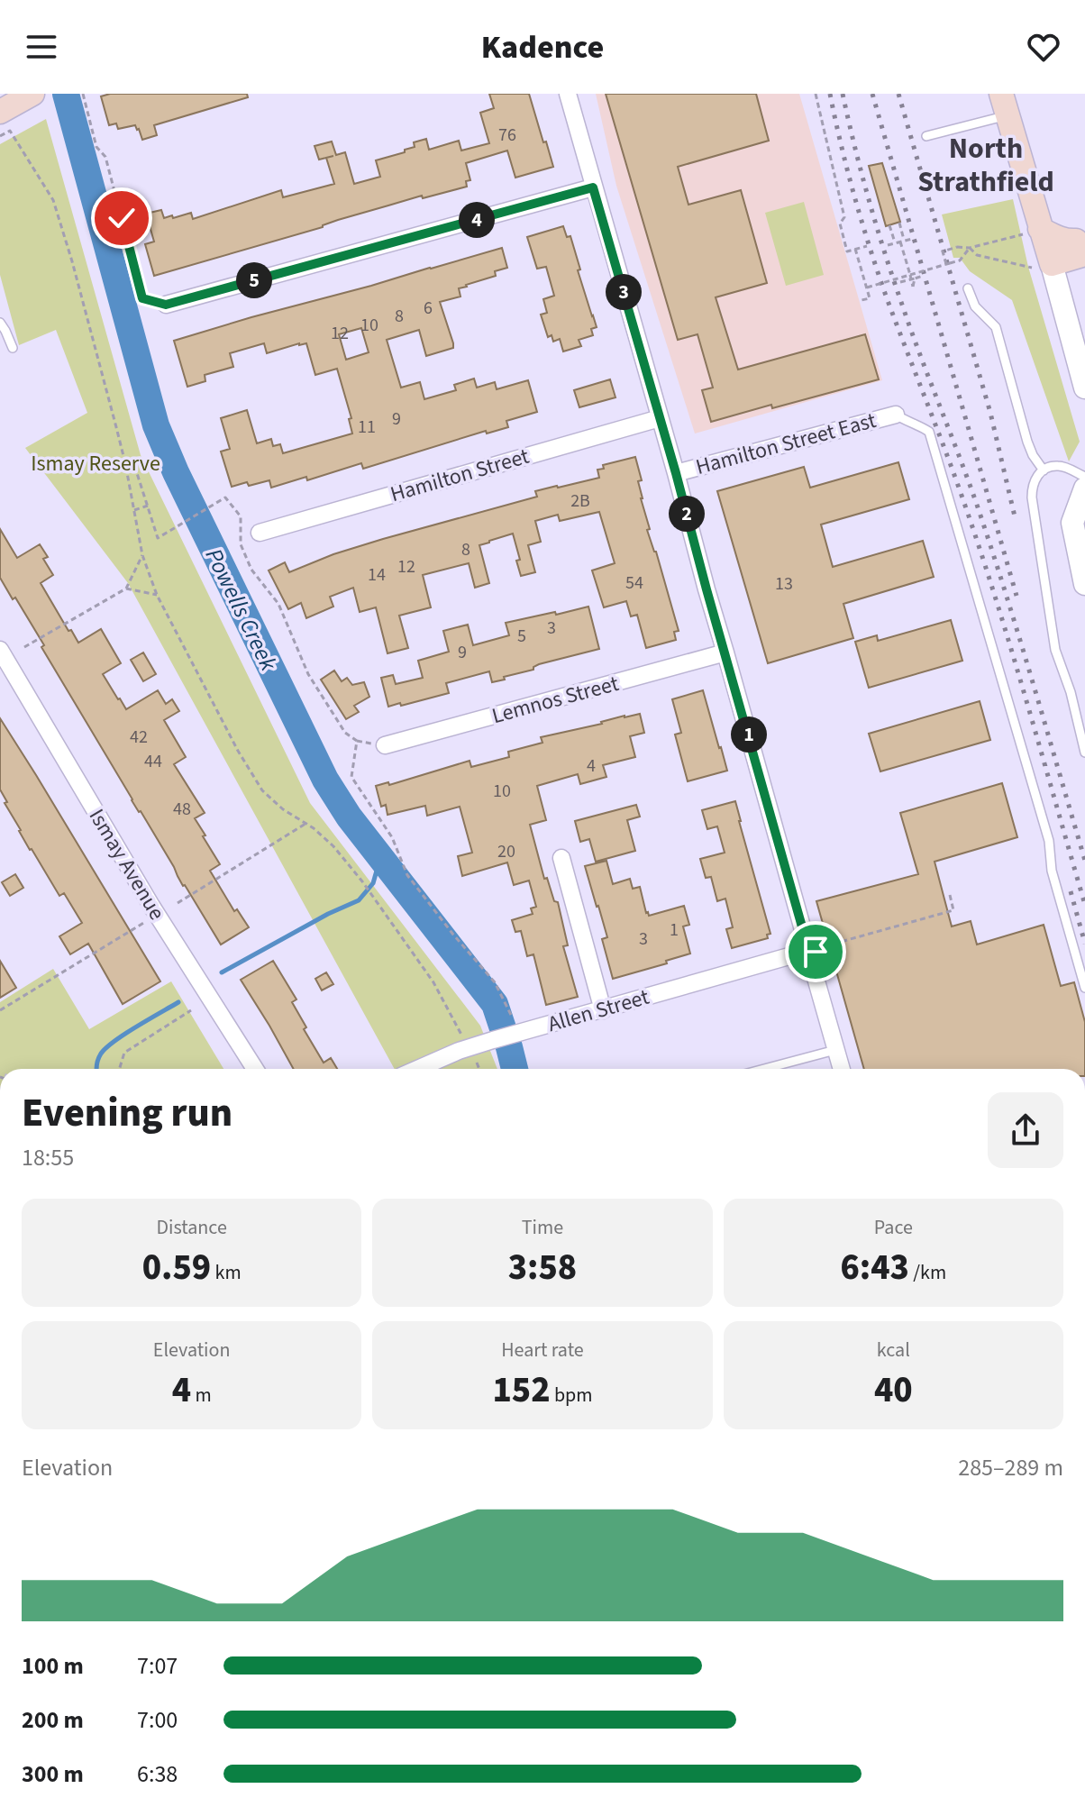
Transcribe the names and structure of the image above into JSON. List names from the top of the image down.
{
  "streets": {
    "street": [
      "Hamilton Street East",
      "Hamilton Street",
      "Lemnos Street",
      "Ismay Avenue",
      "Allen Street"
    ]
  },
  "districts": ["North Strathfield"],
  "water": ["Powells Creek"],
  "parks": ["Ismay Reserve"],
  "house_numbers": [
    "76",
    "6",
    "8",
    "10",
    "12",
    "9",
    "11",
    "2B",
    "8",
    "12",
    "14",
    "54",
    "13",
    "3",
    "5",
    "9",
    "42",
    "44",
    "4",
    "10",
    "48",
    "20",
    "1",
    "3"
  ],
  "page": {
    "header": "Kadence",
    "pins": [
      "4",
      "5",
      "3",
      "2",
      "1"
    ],
    "heading": ["Evening run", "18:55"],
    "stats": [
      ["Distance", "0.59 km"],
      ["Time", "3:58"],
      ["Pace", "6:43 /km"],
      ["Elevation", "4 m"],
      ["Heart rate", "152 bpm"],
      ["kcal", "40"]
    ],
    "chart": ["Elevation", "285–289 m"],
    "list": [
      {
        "name": "100 m",
        "note": "7:07"
      },
      {
        "name": "200 m",
        "note": "7:00"
      },
      {
        "name": "300 m",
        "note": "6:38"
      }
    ]
  }
}
